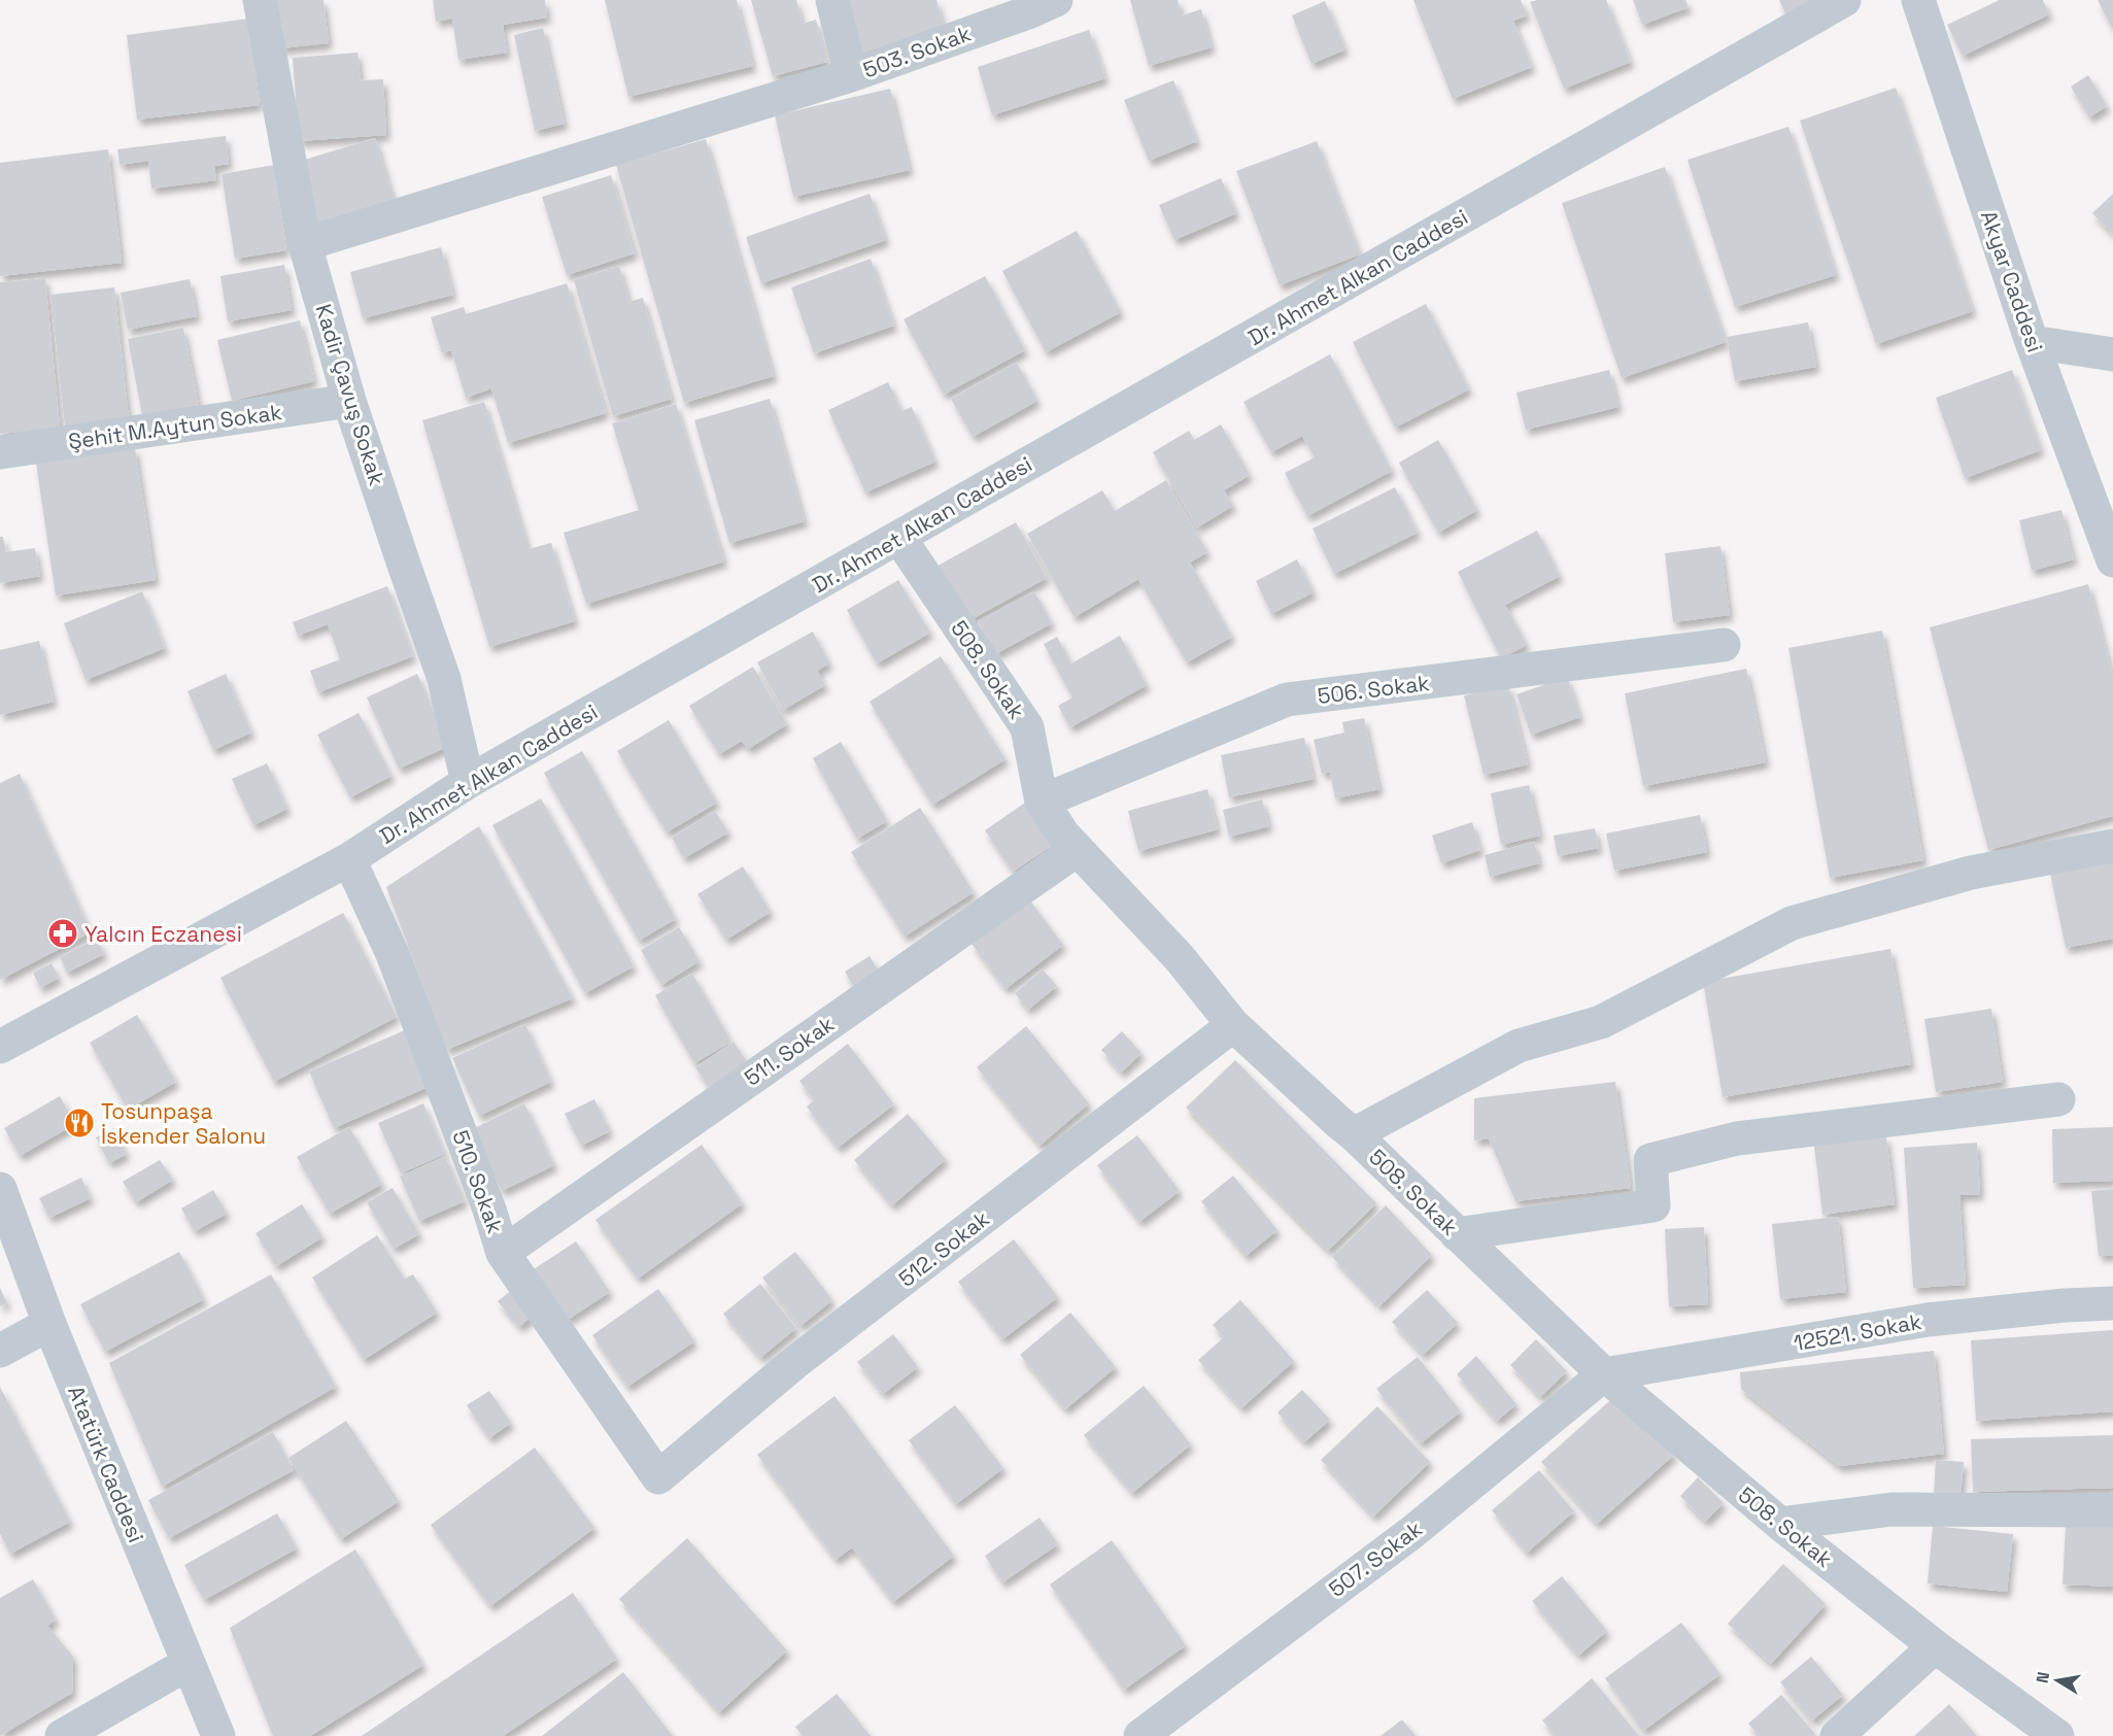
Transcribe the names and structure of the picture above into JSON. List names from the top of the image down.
{
  "streets": {
    "street": [
      "503. Sokak",
      "Dr. Ahmet Alkan Caddesi",
      "Akyar Caddesi",
      "Kadir Çavuş Sokak",
      "Şehit M.Aytun Sokak",
      "508. Sokak",
      "506. Sokak",
      "511. Sokak",
      "510. Sokak",
      "512. Sokak",
      "12521. Sokak",
      "Atatürk Caddesi",
      "507. Sokak"
    ]
  },
  "crossings": [
    ["Dr. Ahmet Alkan Caddesi", "Kadir Çavuş Sokak"],
    ["Dr. Ahmet Alkan Caddesi", "508. Sokak"],
    ["Dr. Ahmet Alkan Caddesi", "510. Sokak"],
    ["Kadir Çavuş Sokak", "Şehit M.Aytun Sokak"],
    ["508. Sokak", "506. Sokak"],
    ["508. Sokak", "511. Sokak"],
    ["508. Sokak", "512. Sokak"],
    ["508. Sokak", "12521. Sokak"],
    ["508. Sokak", "507. Sokak"],
    ["511. Sokak", "510. Sokak"],
    ["510. Sokak", "512. Sokak"],
    ["12521. Sokak", "507. Sokak"]
  ],
  "places": {
    "pharmacy": ["Yalcın Eczanesi"],
    "restaurant": ["Tosunpaşa İskender Salonu"]
  },
  "north": "left"
}
